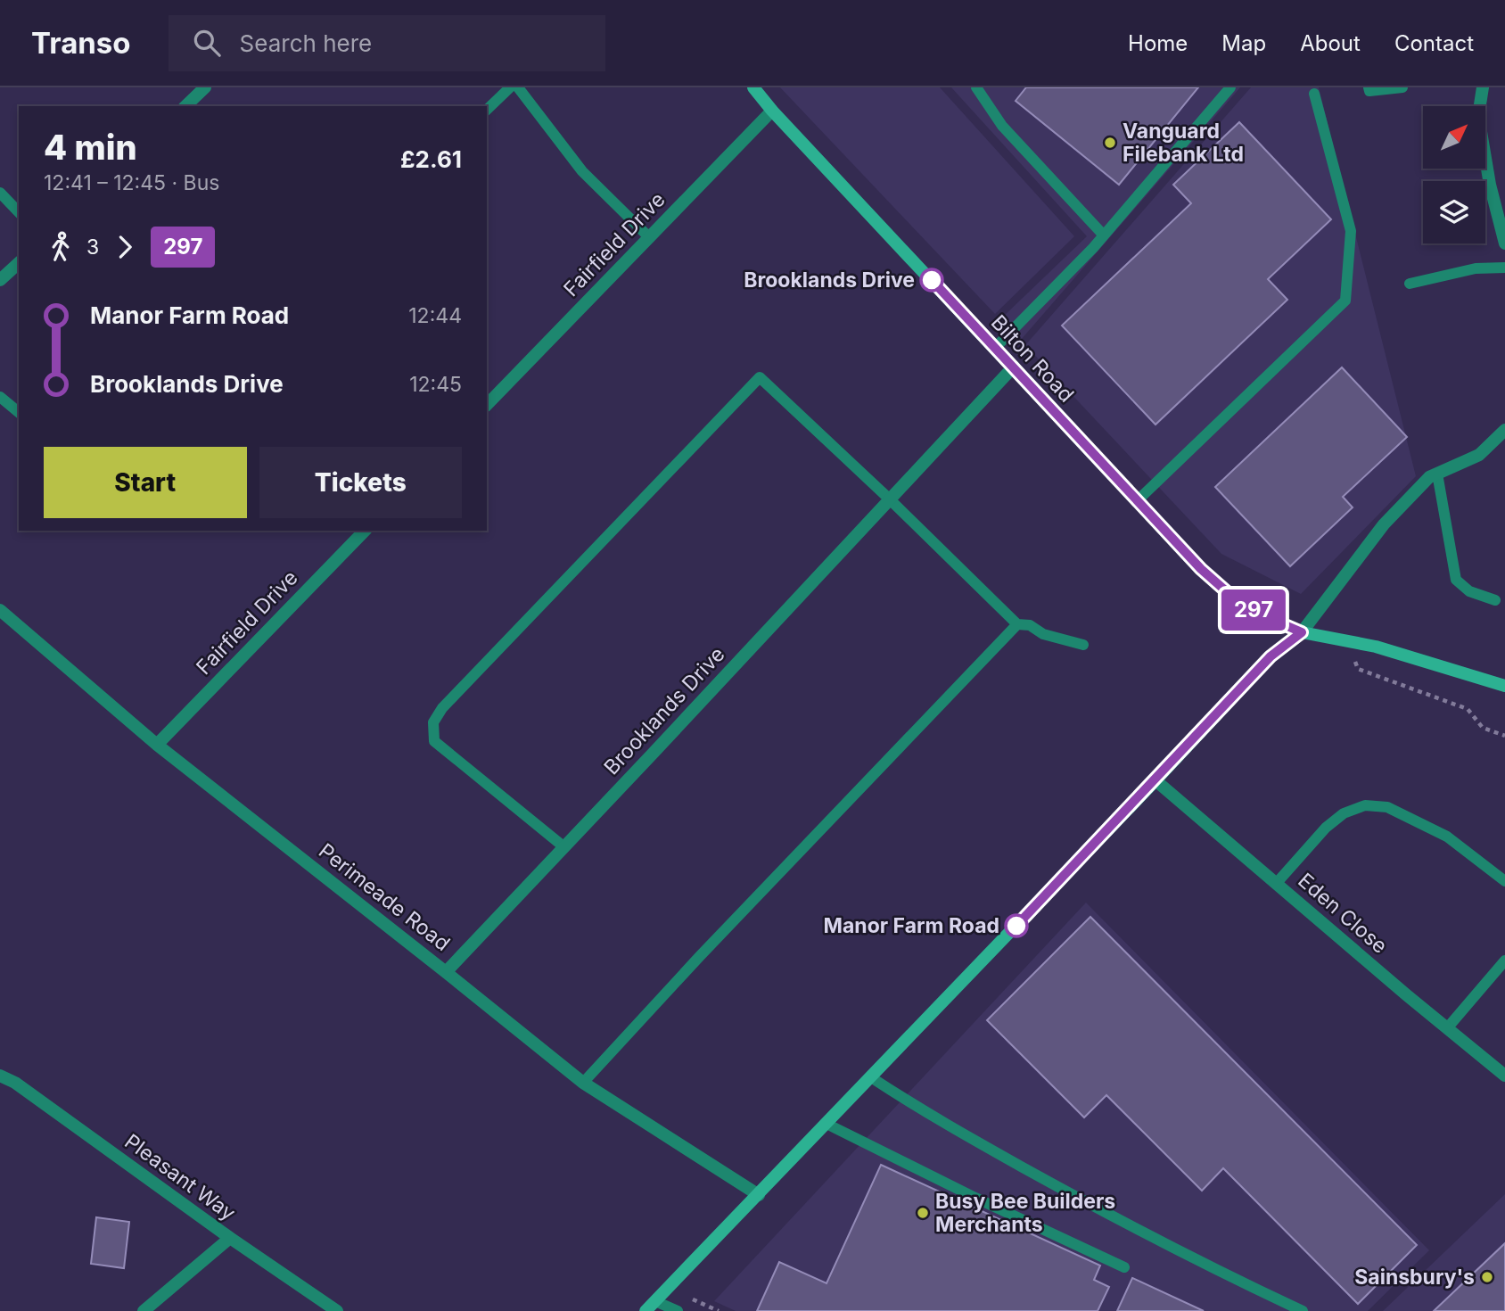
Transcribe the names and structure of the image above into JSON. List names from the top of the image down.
{
  "streets": {
    "street": [
      "Fairfield Drive",
      "Bilton Road",
      "Brooklands Drive",
      "Perimeade Road",
      "Eden Close",
      "Pleasant Way"
    ]
  },
  "crossings": [
    ["Fairfield Drive", "Bilton Road"],
    ["Fairfield Drive", "Perimeade Road"],
    ["Bilton Road", "Brooklands Drive"],
    ["Brooklands Drive", "Perimeade Road"]
  ],
  "places": [
    "Vanguard Filebank Ltd",
    "Brooklands Drive",
    "Manor Farm Road",
    "Busy Bee Builders Merchants",
    "Sainsbury's"
  ],
  "lines": ["bus line 297"],
  "north": "top right",
  "page": {
    "header": "Transo",
    "search": "Search here",
    "nav": [
      "Home",
      "Map",
      "About",
      "Contact"
    ],
    "on_map": "297",
    "heading": ["4 min", "12:41 – 12:45 · Bus", "£2.61"],
    "legs": ["3", "297"],
    "list": [
      {
        "name": "Manor Farm Road",
        "value": "12:44"
      },
      {
        "name": "Brooklands Drive",
        "value": "12:45"
      }
    ],
    "buttons": ["Start", "Tickets"]
  }
}
